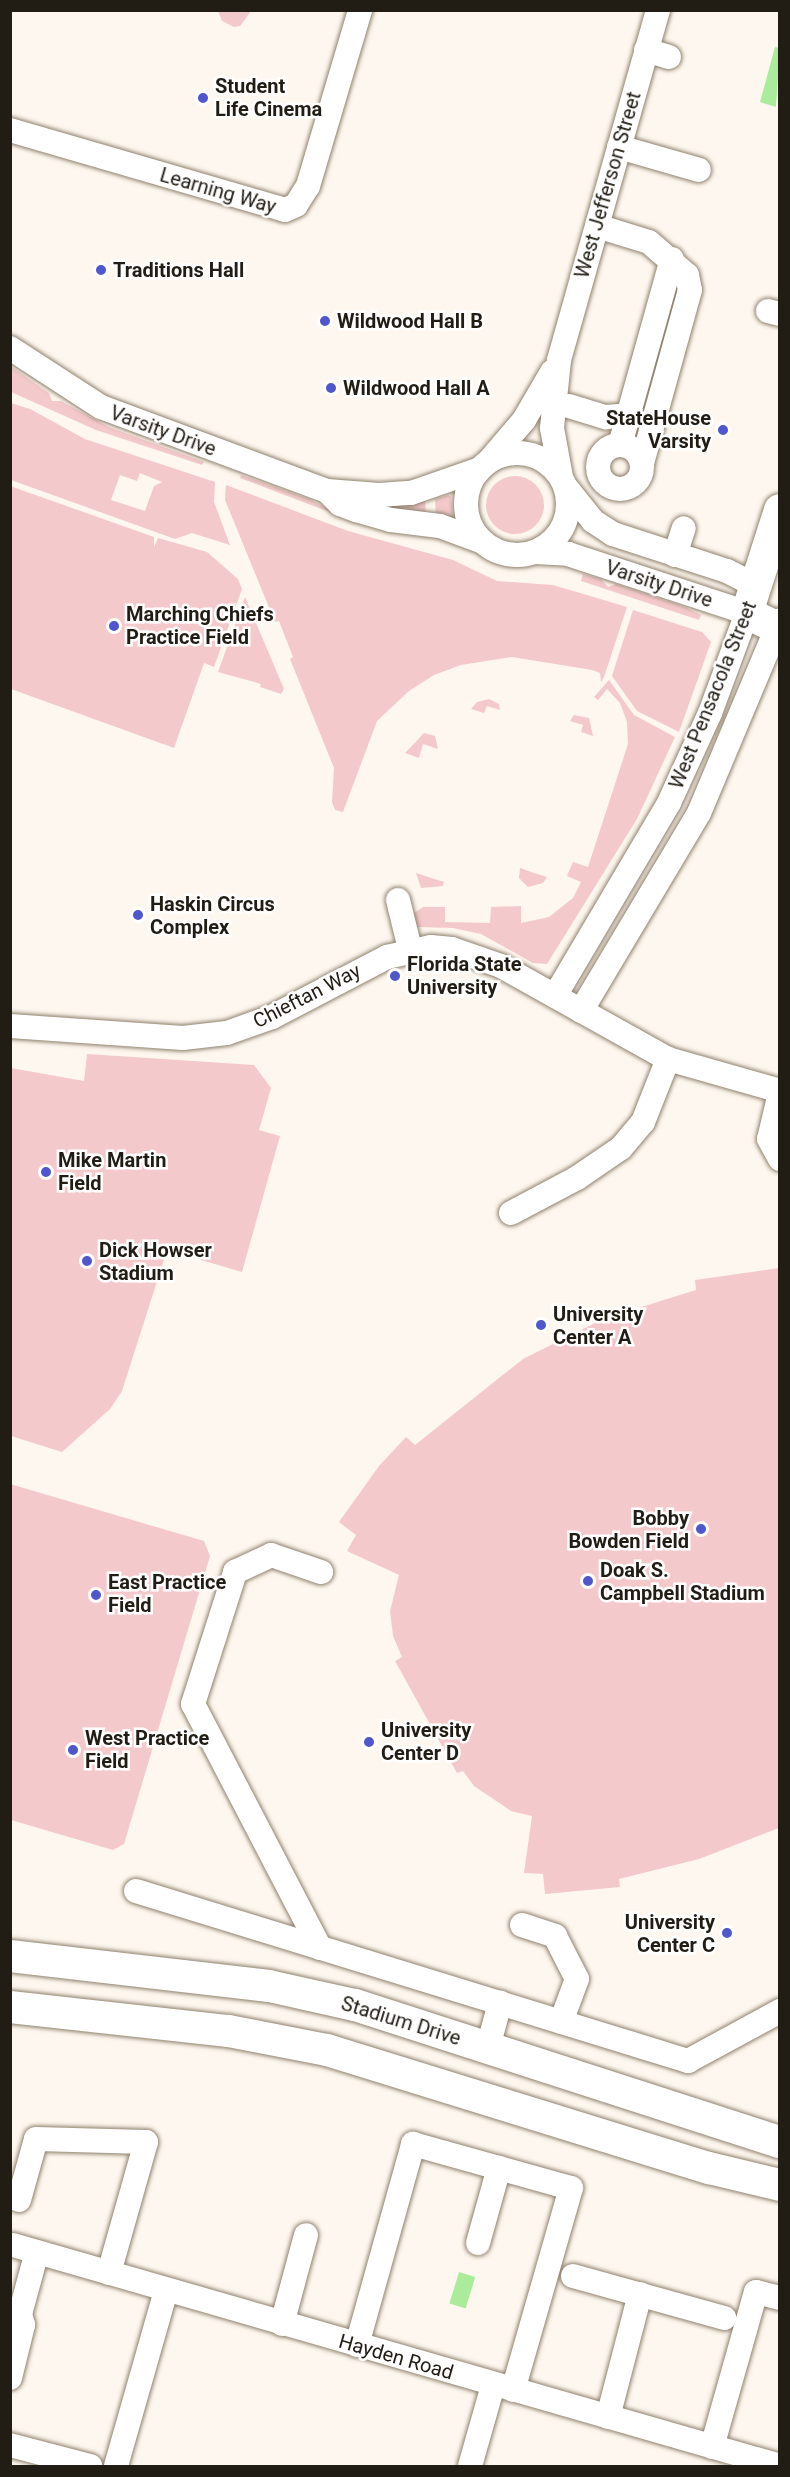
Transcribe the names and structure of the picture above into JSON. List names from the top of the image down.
{
  "streets": {
    "main road": ["West Pensacola Street", "Stadium Drive"],
    "street": [
      "West Jefferson Street",
      "Learning Way",
      "Varsity Drive",
      "Chieftan Way",
      "Hayden Road"
    ]
  },
  "crossings": [
    ["West Jefferson Street", "Varsity Drive"],
    ["Varsity Drive", "West Pensacola Street"],
    ["West Pensacola Street", "Chieftan Way"]
  ],
  "places": [
    "Student Life Cinema",
    "Traditions Hall",
    "Wildwood Hall B",
    "Wildwood Hall A",
    "StateHouse Varsity",
    "Marching Chiefs Practice Field",
    "Haskin Circus Complex",
    "Florida State University",
    "Mike Martin Field",
    "Dick Howser Stadium",
    "University Center A",
    "Bobby Bowden Field",
    "Doak S. Campbell Stadium",
    "East Practice Field",
    "University Center D",
    "West Practice Field",
    "University Center C"
  ]
}
